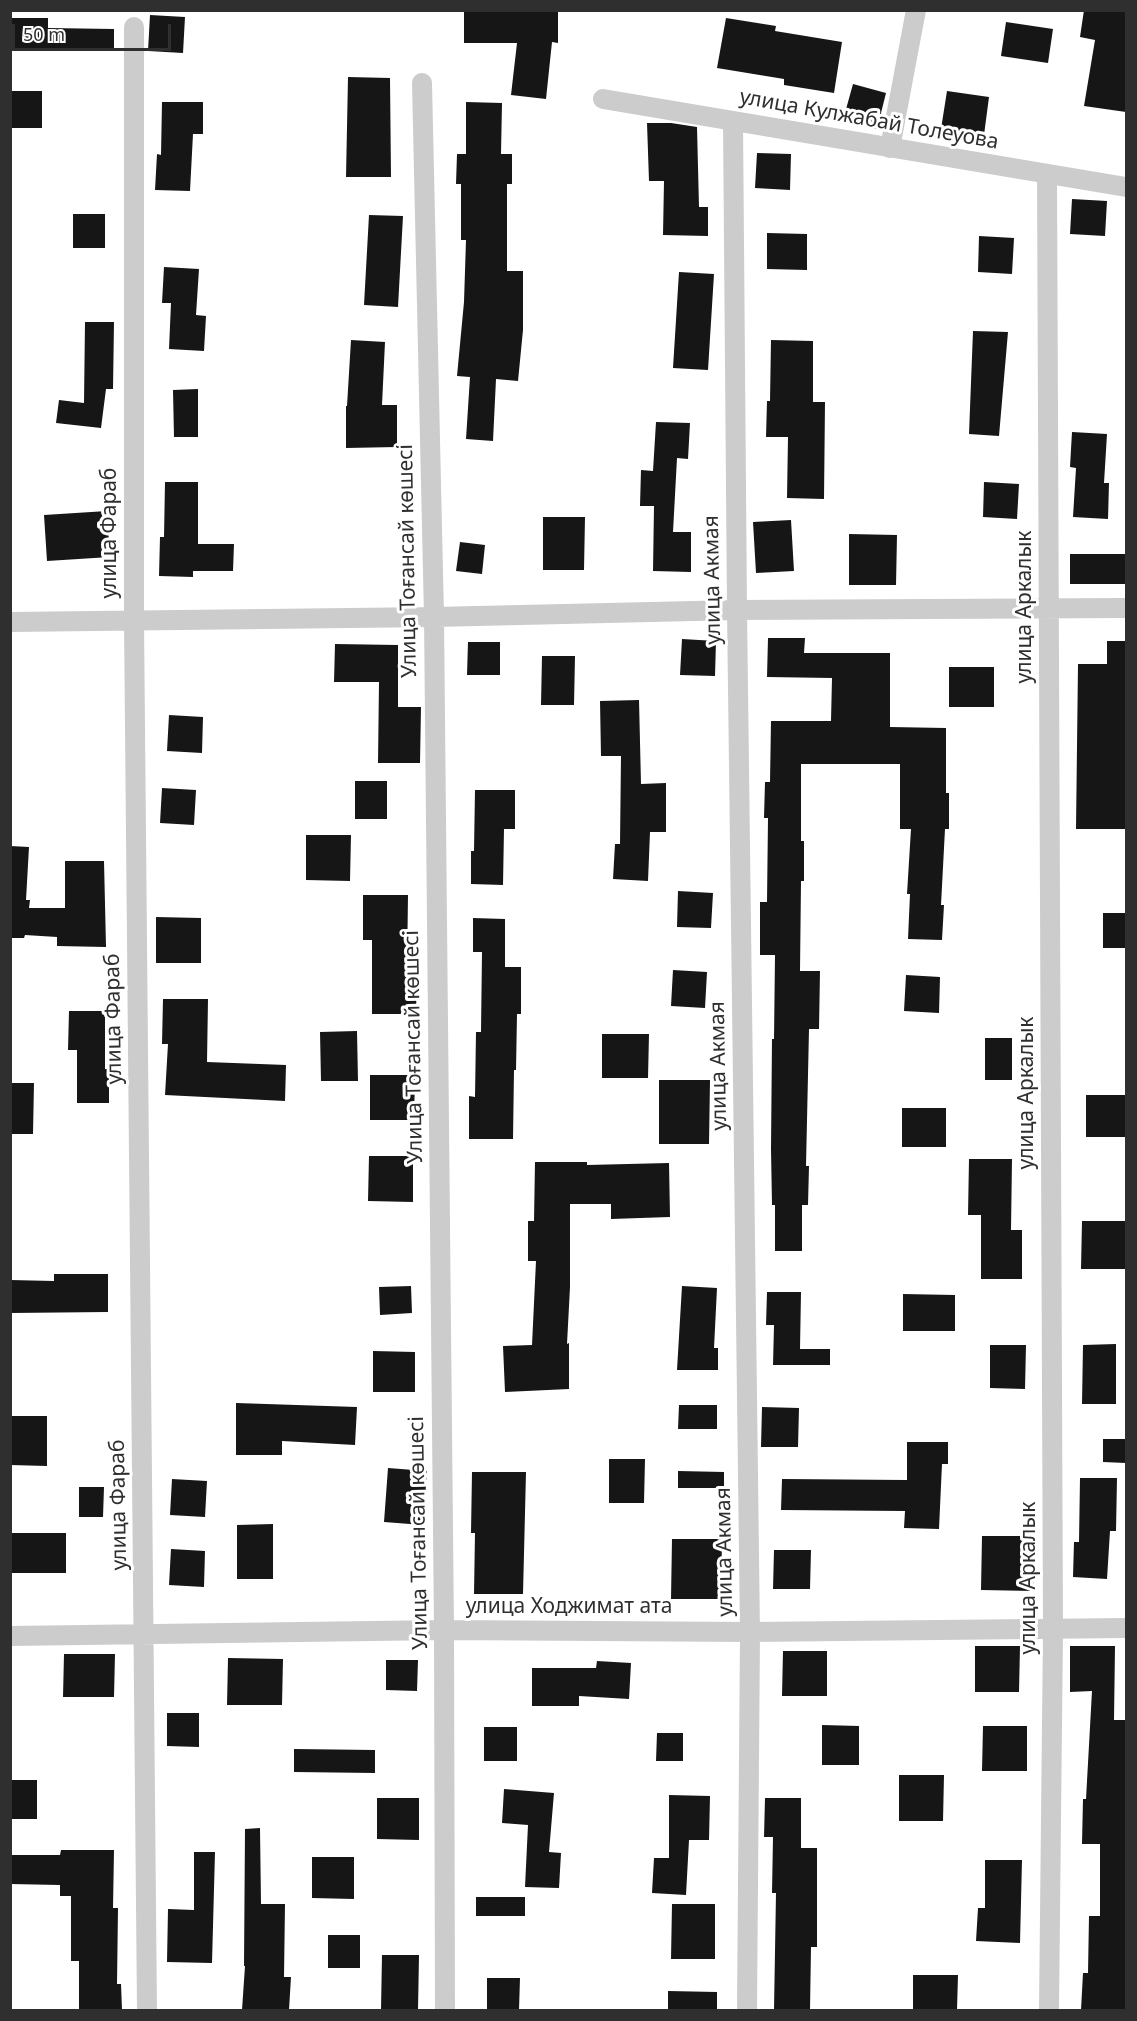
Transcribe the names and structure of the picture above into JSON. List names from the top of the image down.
{
  "streets": {
    "street": [
      "улица Кулжабай Толеуова",
      "улица Фараб",
      "Улица Тоғансай көшесі",
      "улица Акмая",
      "улица Аркалык",
      "улица Ходжимат ата"
    ]
  },
  "crossings": [
    ["улица Кулжабай Толеуова", "улица Акмая"],
    ["улица Кулжабай Толеуова", "улица Аркалык"],
    ["улица Фараб", "улица Ходжимат ата"],
    ["Улица Тоғансай көшесі", "улица Ходжимат ата"],
    ["улица Акмая", "улица Ходжимат ата"],
    ["улица Аркалык", "улица Ходжимат ата"]
  ],
  "scale_bar": "50 m"
}
